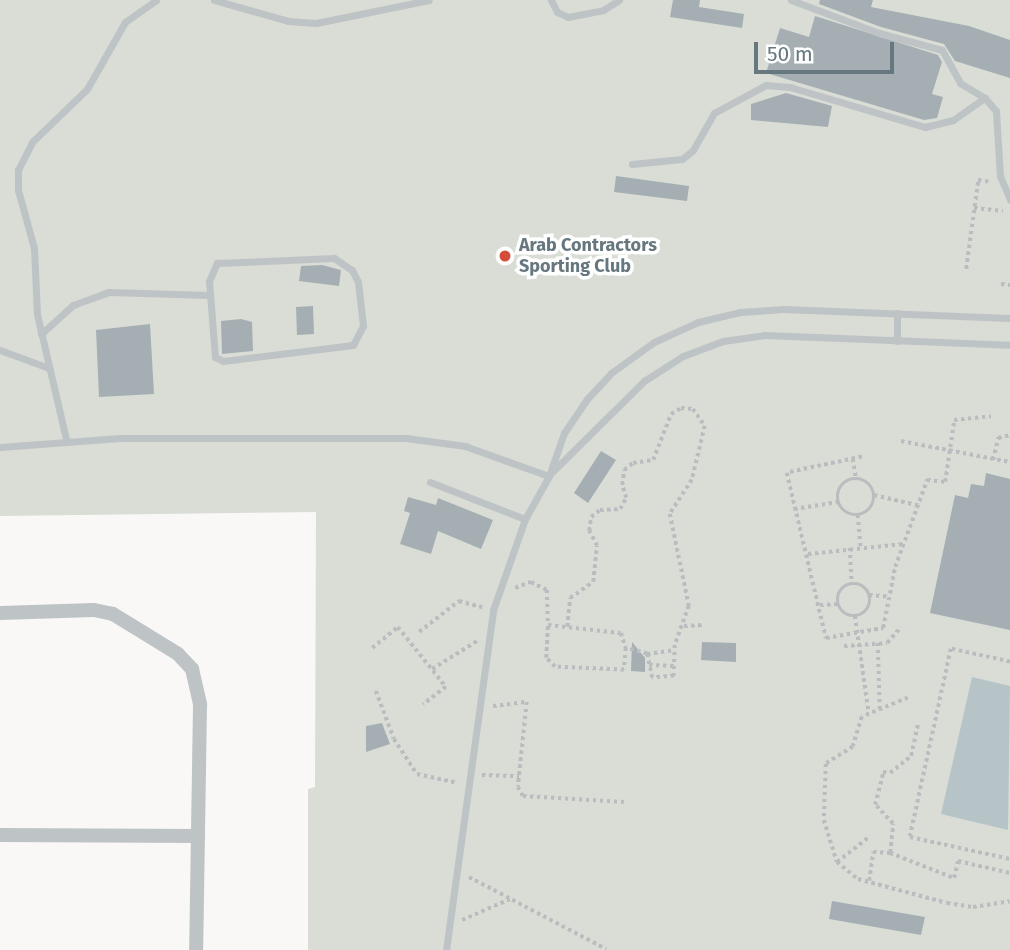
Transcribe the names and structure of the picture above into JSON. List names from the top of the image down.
{
  "places": ["Arab Contractors Sporting Club"],
  "scale_bar": "50 m"
}
